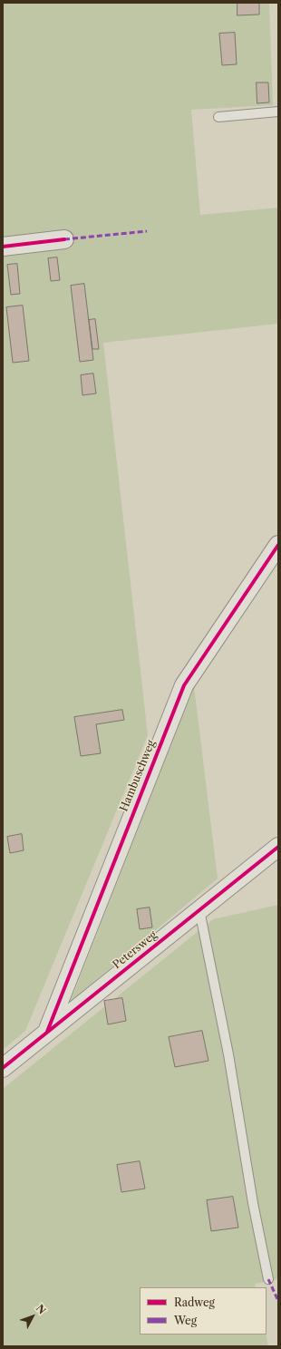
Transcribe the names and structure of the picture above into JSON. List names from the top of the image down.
{
  "streets": {
    "street": ["Hambuschweg", "Petersweg"]
  },
  "crossings": [
    ["Hambuschweg", "Petersweg"]
  ],
  "legend": ["Radweg", "Weg"],
  "north": "top right"
}
